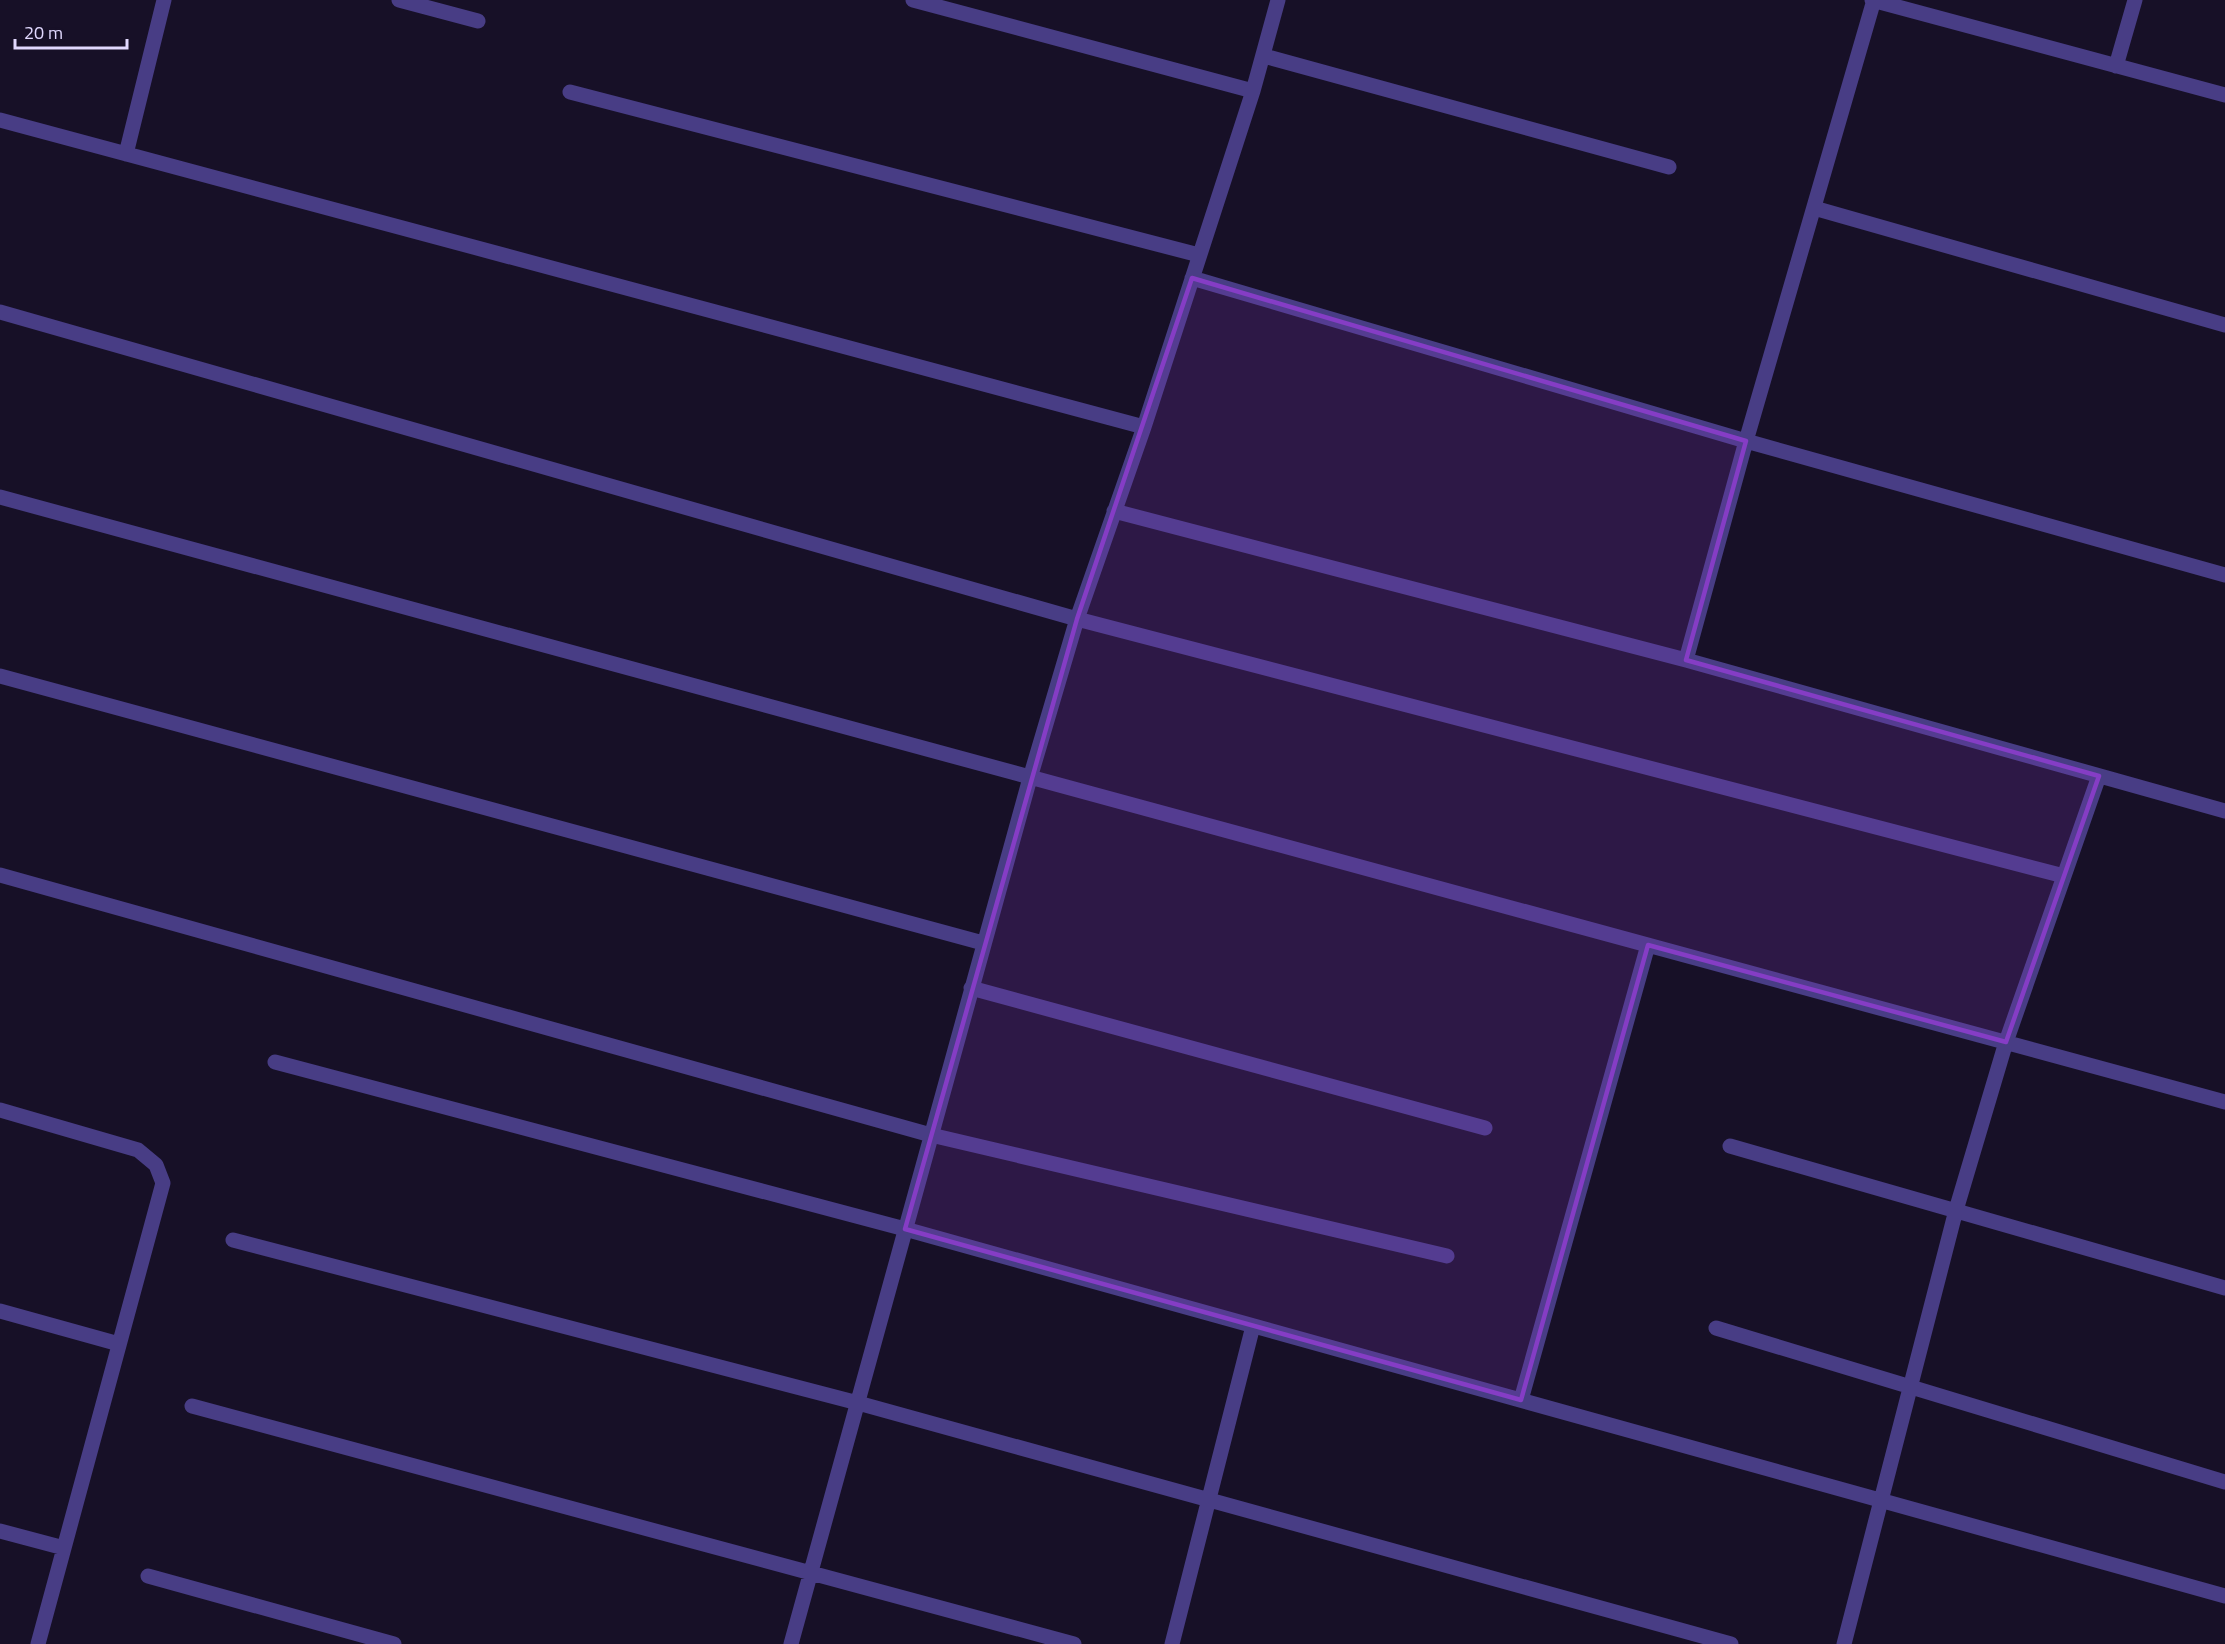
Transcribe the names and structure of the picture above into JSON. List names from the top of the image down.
{
  "scale_bar": "20 m"
}
